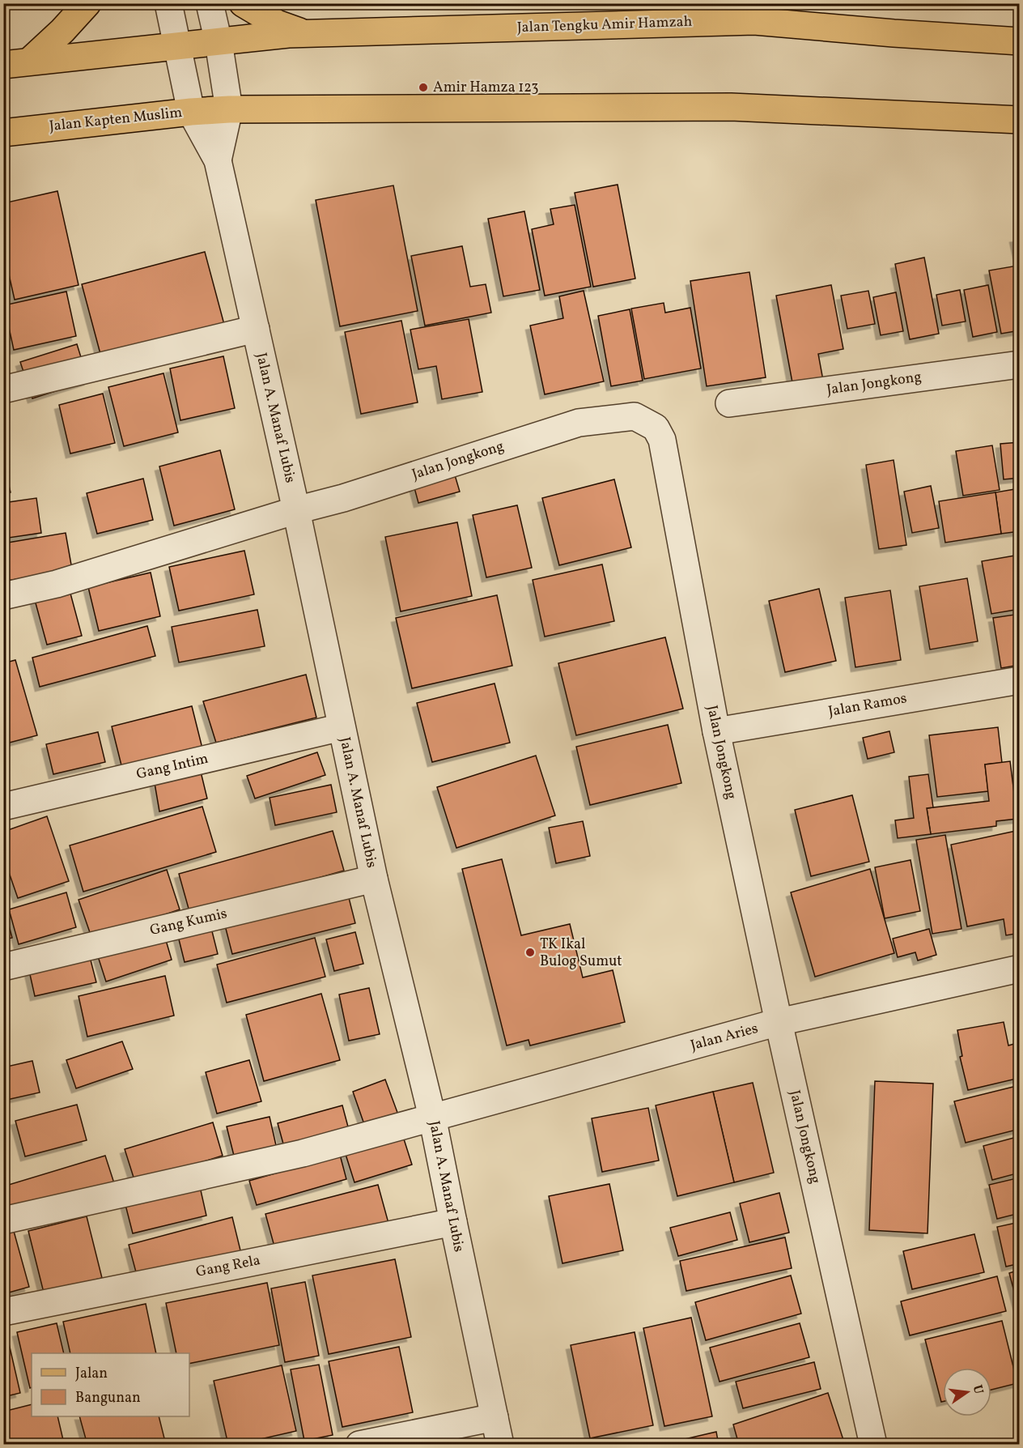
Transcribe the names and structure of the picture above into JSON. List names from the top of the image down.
{
  "streets": {
    "main road": ["Jalan Tengku Amir Hamzah", "Jalan Kapten Muslim"],
    "street": [
      "Jalan Jongkong",
      "Jalan A. Manaf Lubis",
      "Jalan Ramos",
      "Gang Intim",
      "Gang Kumis",
      "Jalan Aries",
      "Gang Rela"
    ]
  },
  "crossings": [
    ["Jalan Kapten Muslim", "Jalan A. Manaf Lubis"],
    ["Jalan Jongkong", "Jalan A. Manaf Lubis"],
    ["Jalan Jongkong", "Jalan Ramos"],
    ["Jalan Jongkong", "Jalan Aries"],
    ["Jalan A. Manaf Lubis", "Gang Intim"],
    ["Jalan A. Manaf Lubis", "Gang Kumis"],
    ["Jalan A. Manaf Lubis", "Jalan Aries"],
    ["Jalan A. Manaf Lubis", "Gang Rela"]
  ],
  "places": ["Amir Hamza 123", "TK Ikal Bulog Sumut"],
  "legend": ["Jalan", "Bangunan"],
  "north": "right"
}
